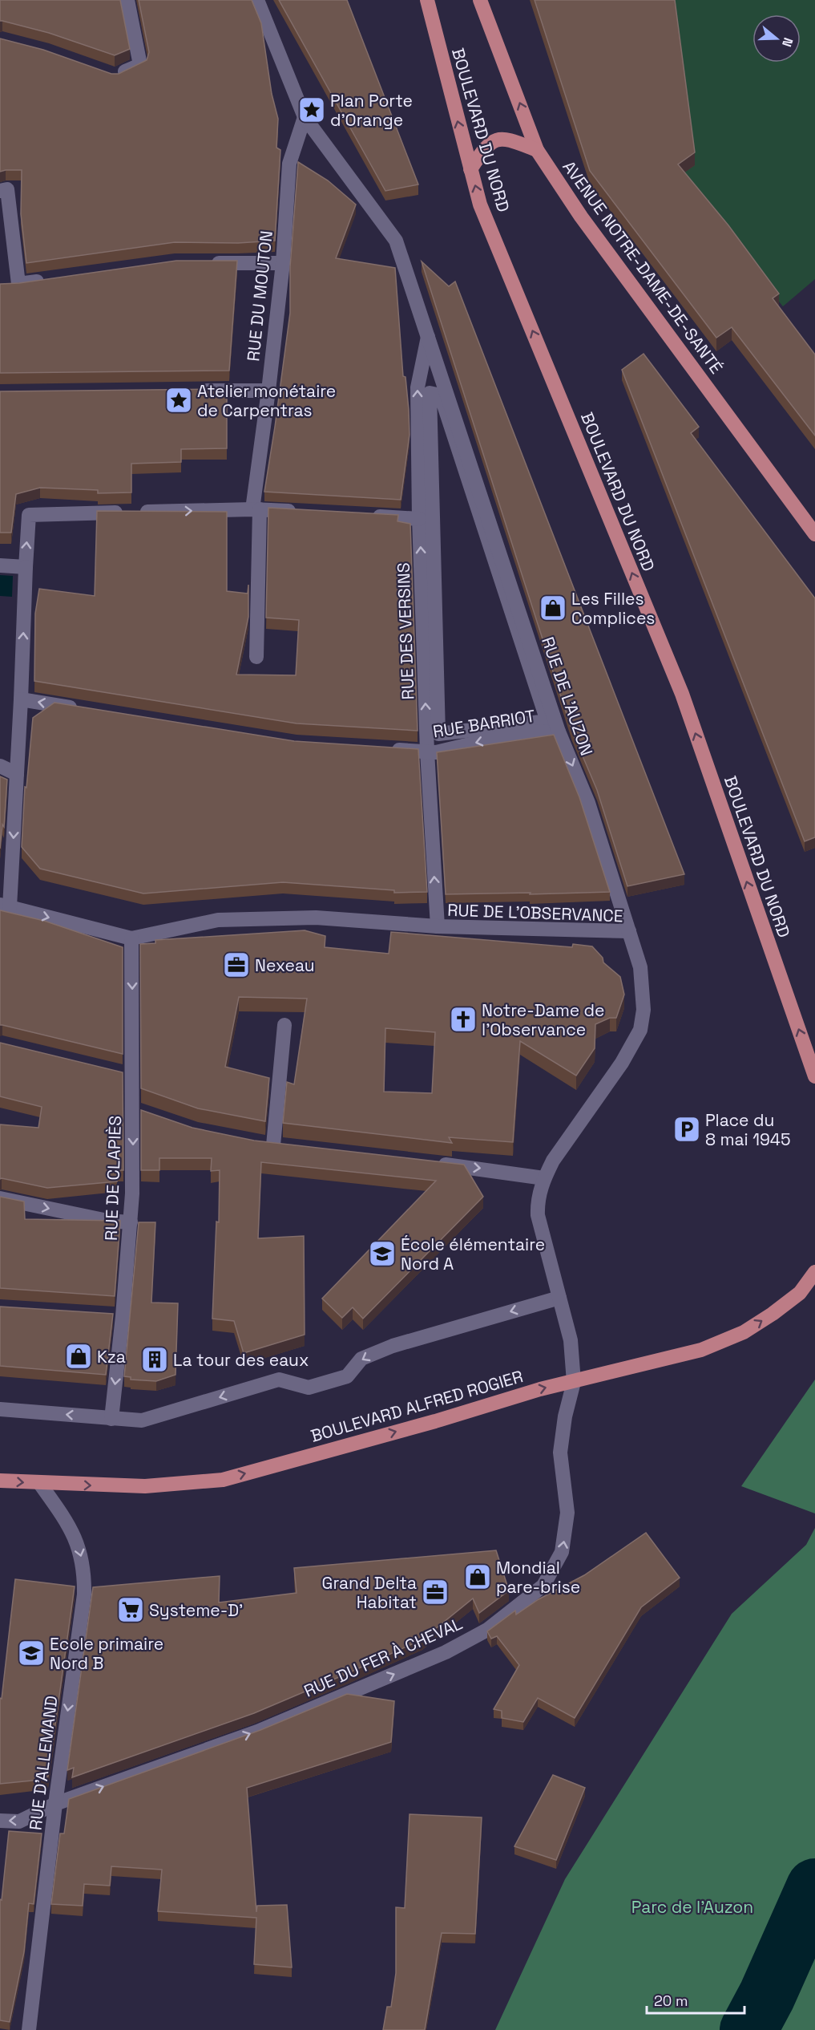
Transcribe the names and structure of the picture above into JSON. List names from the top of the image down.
{
  "streets": {
    "main road": ["BOULEVARD DU NORD", "AVENUE NOTRE-DAME-DE-SANTÉ", "BOULEVARD ALFRED ROGIER"],
    "street": [
      "RUE DU MOUTON",
      "RUE DES VERSINS",
      "RUE DE L'AUZON",
      "RUE BARRIOT",
      "RUE DE L'OBSERVANCE",
      "RUE DE CLAPIÈS",
      "RUE DU FER À CHEVAL",
      "RUE D'ALLEMAND"
    ]
  },
  "crossings": [
    ["RUE DU MOUTON", "RUE DE L'AUZON"],
    ["RUE DES VERSINS", "RUE DE L'AUZON"],
    ["RUE DES VERSINS", "RUE BARRIOT"],
    ["RUE DES VERSINS", "RUE DE L'OBSERVANCE"],
    ["RUE DE L'AUZON", "RUE BARRIOT"],
    ["RUE DE L'AUZON", "RUE DE L'OBSERVANCE"],
    ["RUE DE L'OBSERVANCE", "RUE DE CLAPIÈS"],
    ["RUE DE L'OBSERVANCE", "BOULEVARD ALFRED ROGIER"],
    ["RUE DE L'OBSERVANCE", "RUE DU FER À CHEVAL"],
    ["BOULEVARD ALFRED ROGIER", "RUE DU FER À CHEVAL"],
    ["BOULEVARD ALFRED ROGIER", "RUE D'ALLEMAND"],
    ["RUE DU FER À CHEVAL", "RUE D'ALLEMAND"]
  ],
  "one_way": [
    "BOULEVARD DU NORD",
    "RUE DES VERSINS",
    "RUE BARRIOT",
    "RUE DE CLAPIÈS",
    "BOULEVARD ALFRED ROGIER",
    "RUE D'ALLEMAND"
  ],
  "parks": ["Parc de l'Auzon"],
  "places": {
    "place": ["Plan Porte d'Orange", "Atelier monétaire de Carpentras"],
    "shop": ["Les Filles Complices", "Kza", "Mondial pare-brise"],
    "office": ["Nexeau", "Grand Delta Habitat"],
    "church": ["Notre-Dame de l'Observance"],
    "parking": ["Place du 8 mai 1945"],
    "school or university": ["École élémentaire Nord A", "Ecole primaire Nord B"],
    "building": ["La tour des eaux"],
    "supermarket": ["Systeme-D'"]
  },
  "scale_bar": "20 m",
  "north": "right"
}
